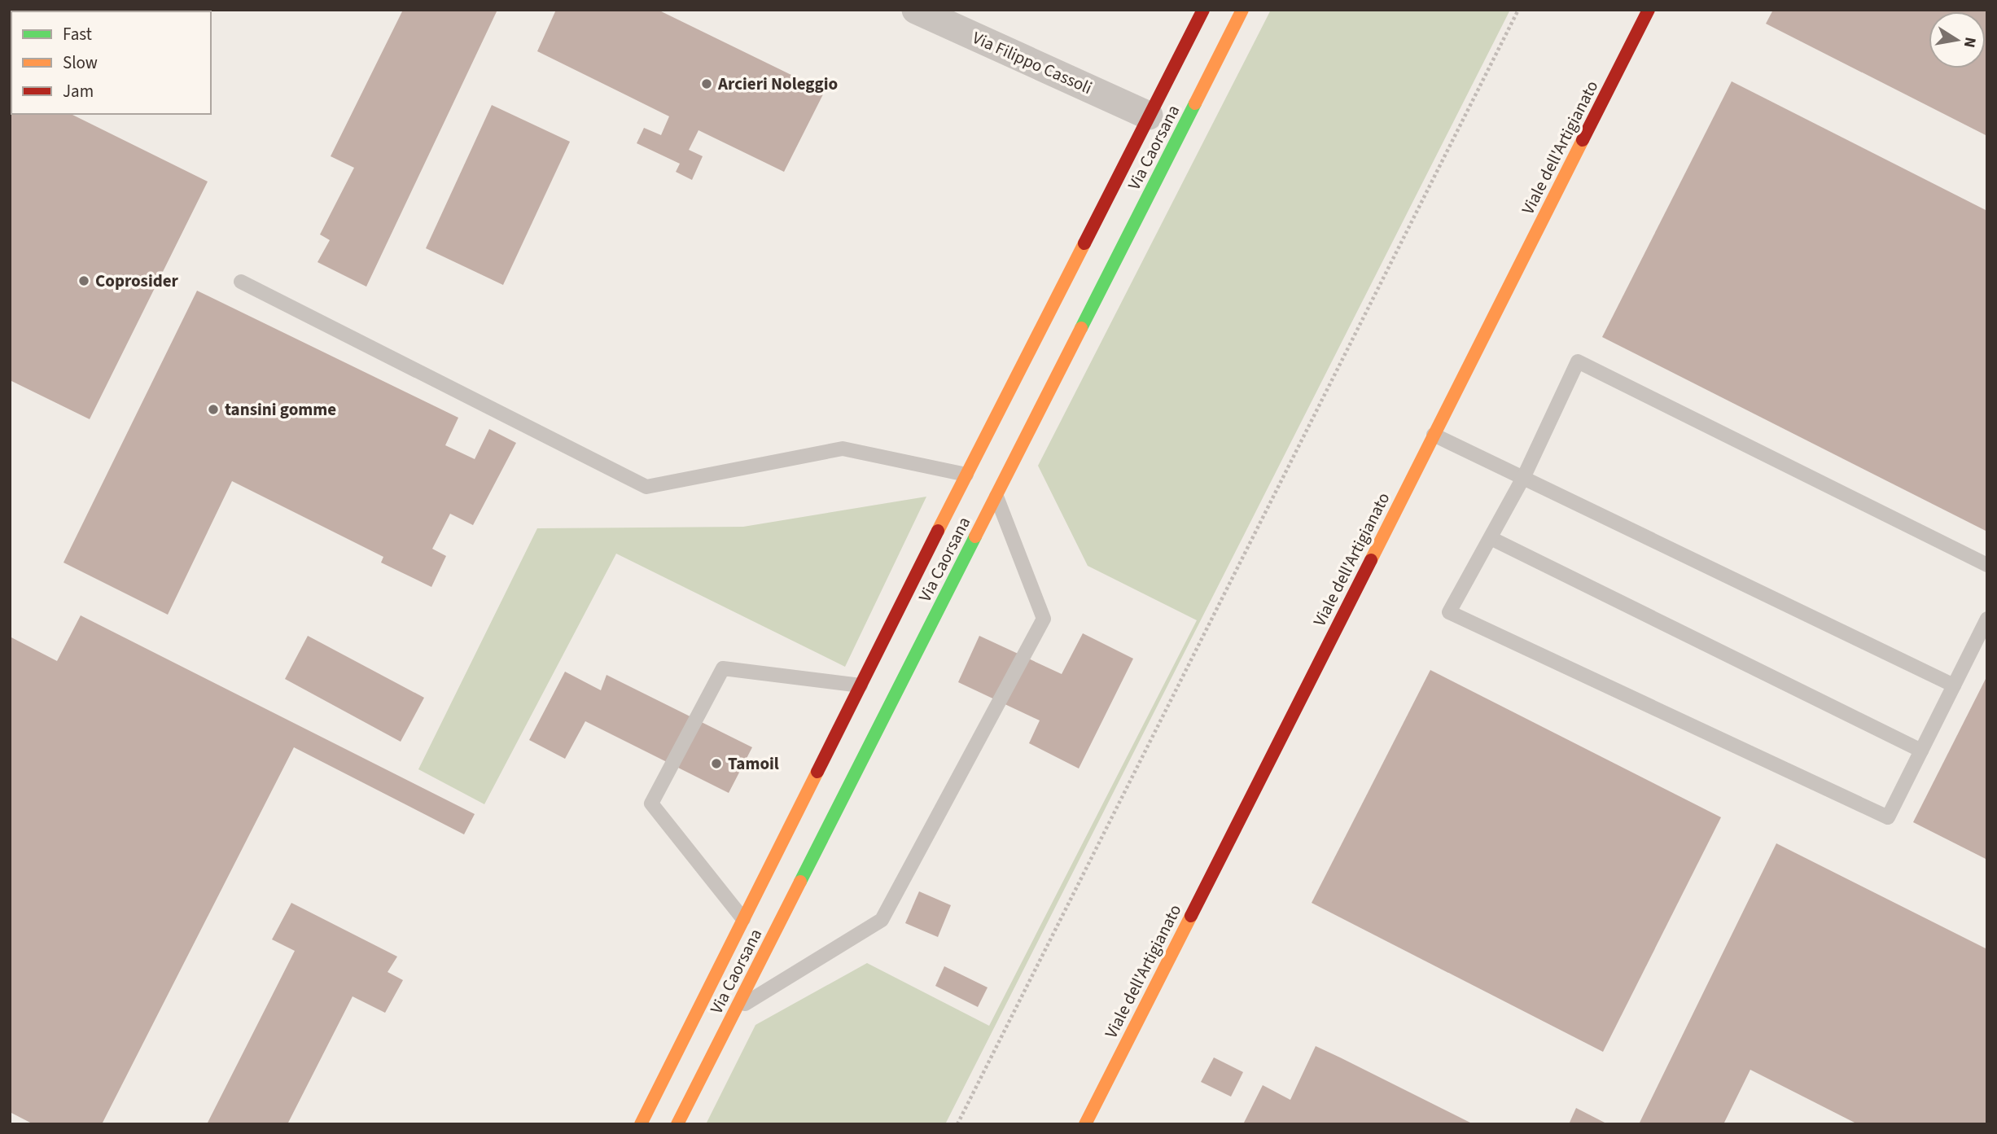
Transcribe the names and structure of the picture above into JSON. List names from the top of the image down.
{
  "streets": {
    "main road": ["Via Caorsana", "Viale dell'Artigianato"],
    "street": ["Via Filippo Cassoli"]
  },
  "crossings": [
    ["Via Filippo Cassoli", "Via Caorsana"]
  ],
  "places": [
    "Arcieri Noleggio",
    "Coprosider",
    "tansini gomme",
    "Tamoil"
  ],
  "legend": ["Fast", "Slow", "Jam"],
  "north": "right"
}
